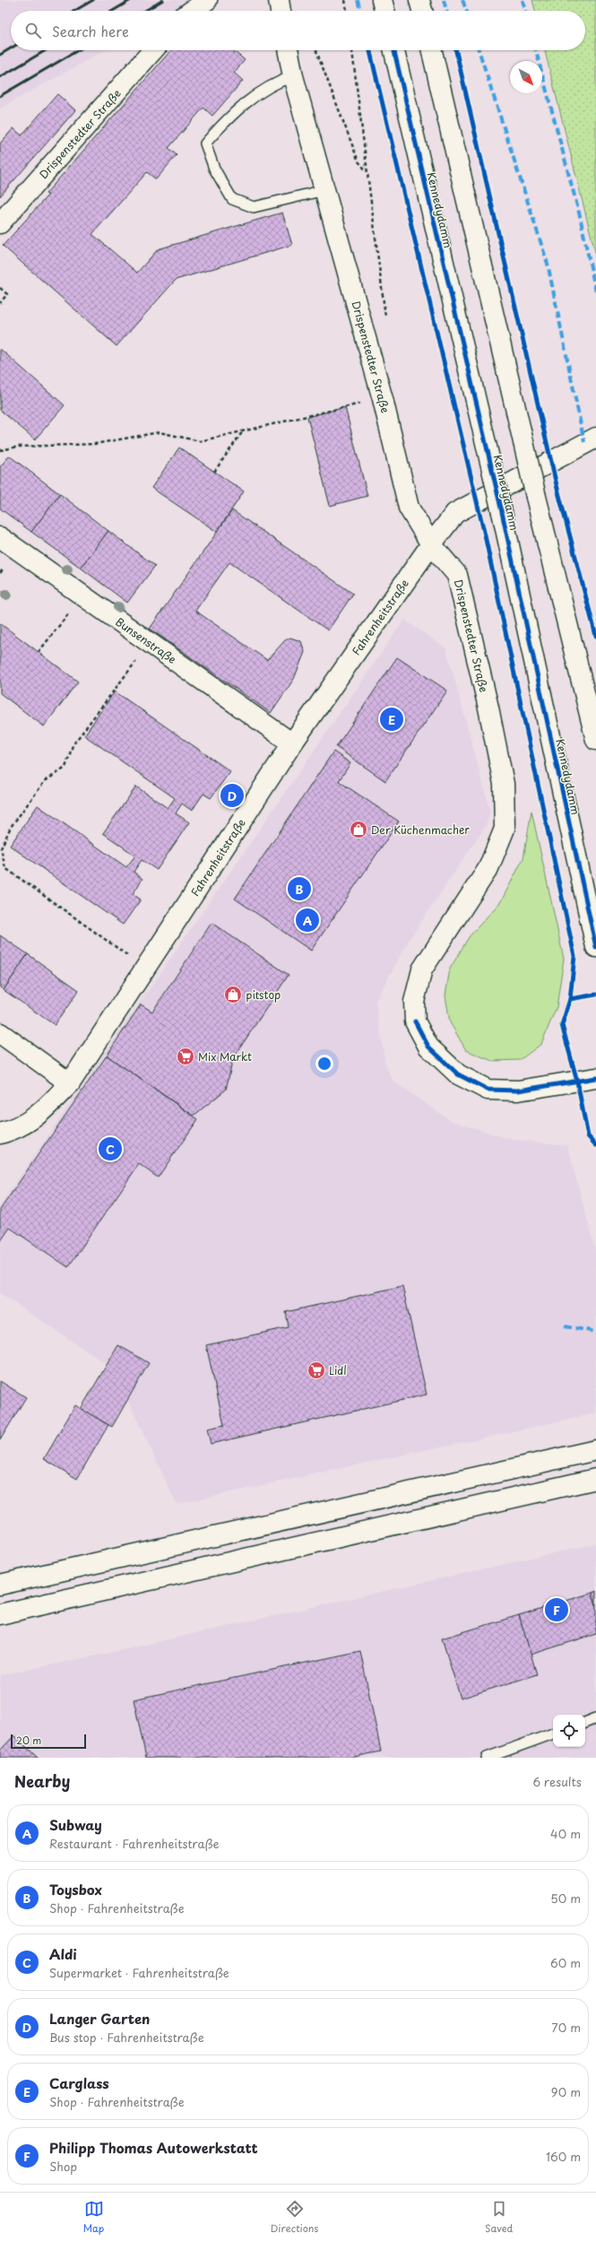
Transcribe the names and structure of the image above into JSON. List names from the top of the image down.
{
  "streets": {
    "main road": [
      "Drispenstedter Straße",
      "Kennedydamm",
      "Fahrenheitstraße",
      "Bunsenstraße"
    ]
  },
  "crossings": [
    ["Drispenstedter Straße", "Fahrenheitstraße"],
    ["Fahrenheitstraße", "Bunsenstraße"]
  ],
  "places": {
    "shop": ["Der Küchenmacher", "pitstop"],
    "supermarket": ["Mix Markt", "Lidl"]
  },
  "scale_bar": "20 m",
  "north": "bottom right",
  "page": {
    "search": "Search here",
    "pins": [
      "E",
      "D",
      "B",
      "A",
      "C",
      "F"
    ],
    "scale": "20 m",
    "heading": ["Nearby", "6 results"],
    "list": [
      {
        "mark": "A",
        "name": "Subway",
        "note": "Restaurant · Fahrenheitstraße",
        "value": "40 m"
      },
      {
        "mark": "B",
        "name": "Toysbox",
        "note": "Shop · Fahrenheitstraße",
        "value": "50 m"
      },
      {
        "mark": "C",
        "name": "Aldi",
        "note": "Supermarket · Fahrenheitstraße",
        "value": "60 m"
      },
      {
        "mark": "D",
        "name": "Langer Garten",
        "note": "Bus stop · Fahrenheitstraße",
        "value": "70 m"
      },
      {
        "mark": "E",
        "name": "Carglass",
        "note": "Shop · Fahrenheitstraße",
        "value": "90 m"
      },
      {
        "mark": "F",
        "name": "Philipp Thomas Autowerkstatt",
        "note": "Shop",
        "value": "160 m"
      }
    ],
    "nav": ["Map", "Directions", "Saved"]
  }
}
